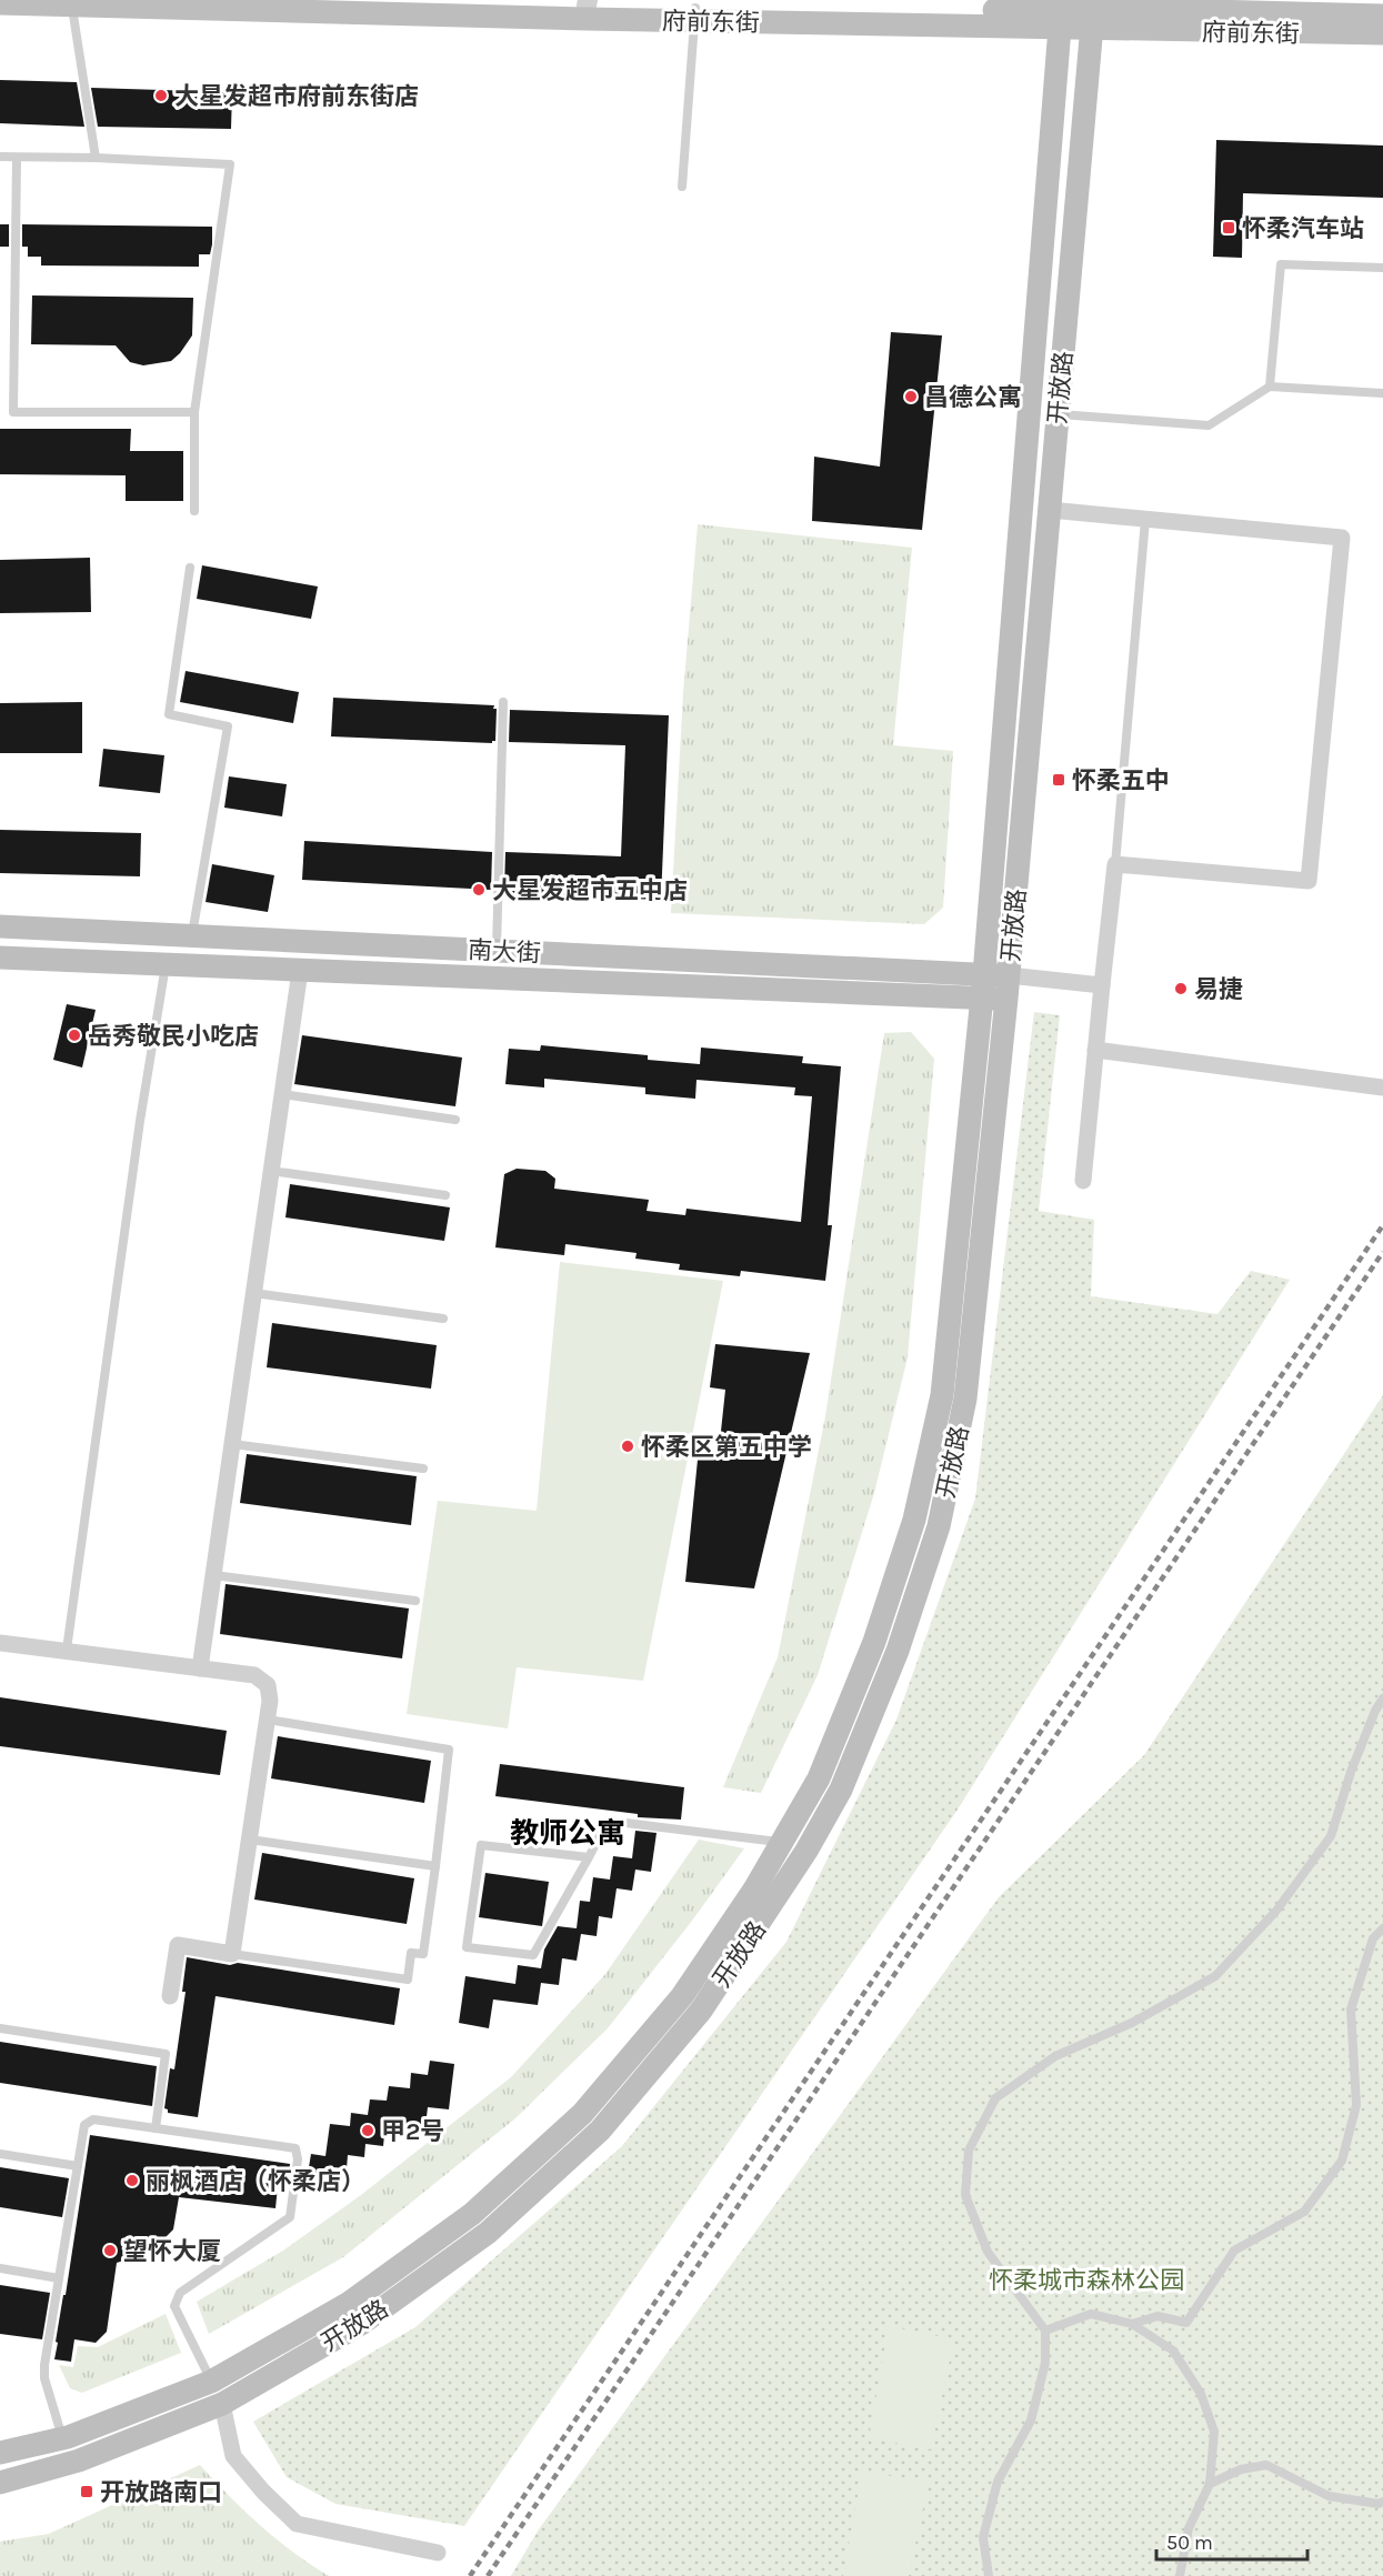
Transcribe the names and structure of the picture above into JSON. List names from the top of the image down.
{
  "streets": {
    "main road": ["府前东街", "开放路", "南大街"]
  },
  "crossings": [
    ["府前东街", "开放路"],
    ["开放路", "南大街"]
  ],
  "districts": ["教师公寓"],
  "parks": ["怀柔城市森林公园"],
  "places": {
    "other": [
      "大星发超市府前东街店",
      "昌德公寓",
      "大星发超市五中店",
      "易捷",
      "岳秀敬民小吃店",
      "怀柔区第五中学",
      "甲2号",
      "丽枫酒店（怀柔店）",
      "望怀大厦"
    ],
    "transit": ["怀柔汽车站", "怀柔五中", "开放路南口"]
  },
  "scale_bar": "50 m"
}
